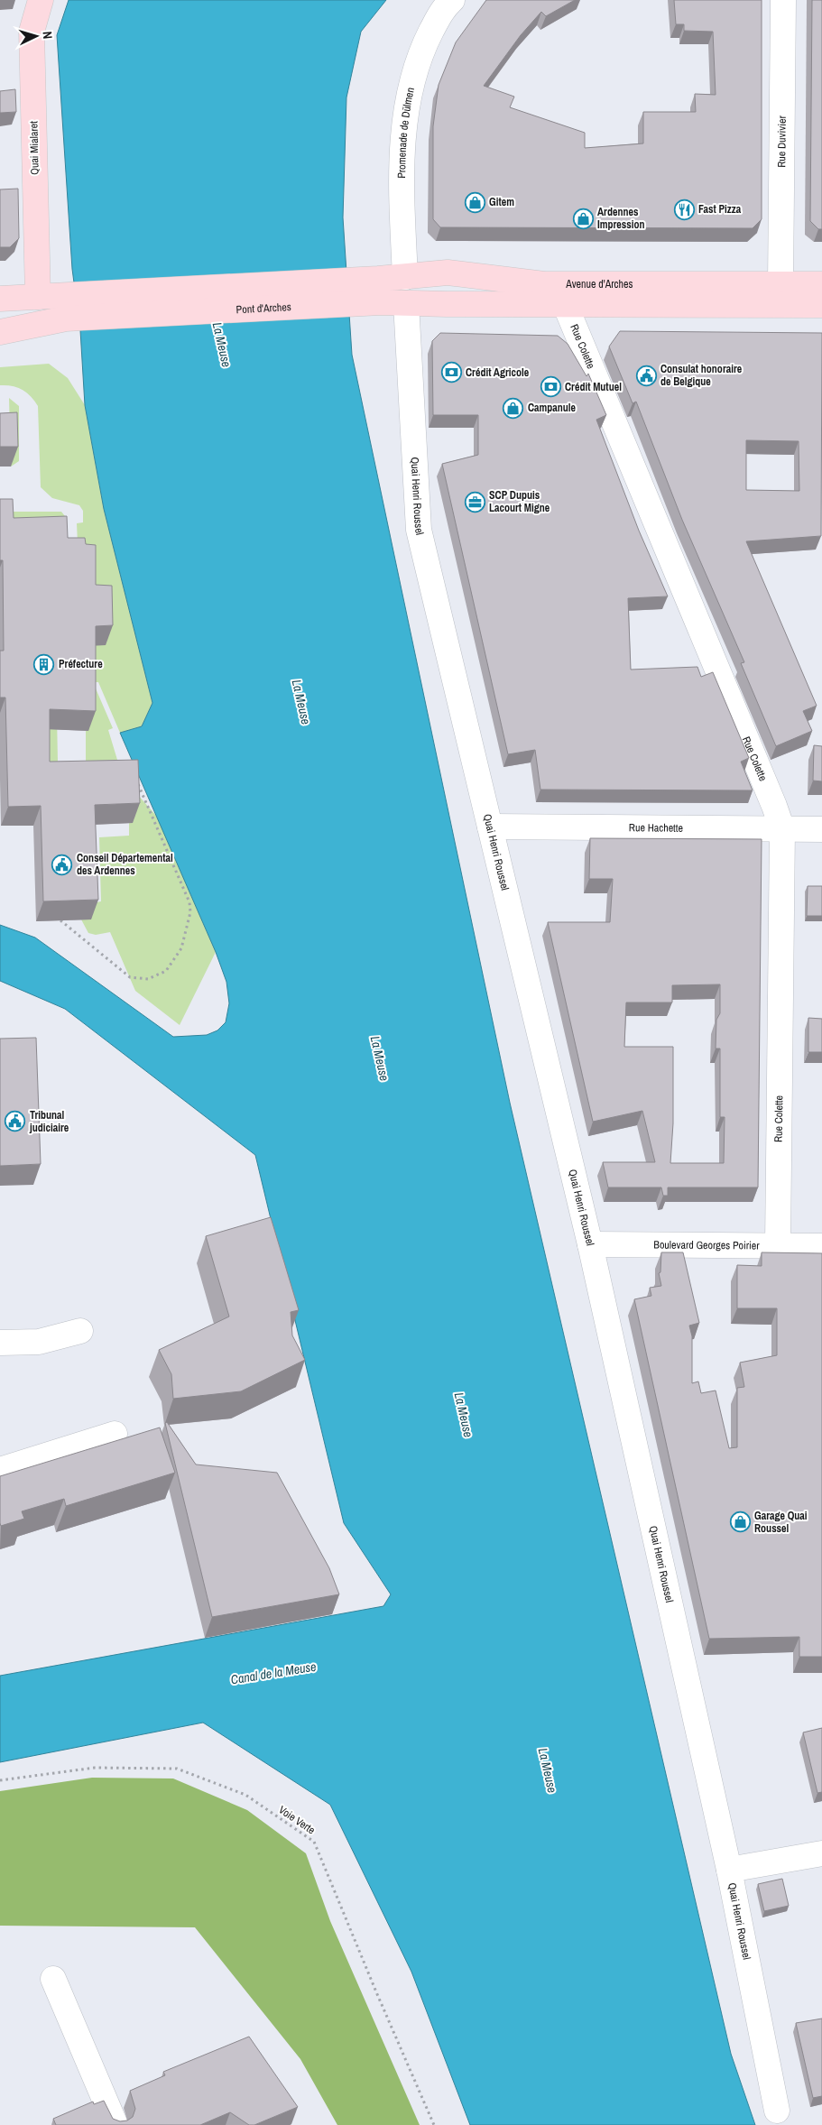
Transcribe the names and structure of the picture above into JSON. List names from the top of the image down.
{
  "streets": {
    "main road": ["Quai Mialaret", "Avenue d'Arches"],
    "street": [
      "Promenade de Dülmen",
      "Rue Duvivier",
      "Rue Colette",
      "Quai Henri Roussel",
      "Rue Hachette",
      "Boulevard Georges Poirier"
    ],
    "path": ["Voie Verte"]
  },
  "crossings": [
    ["Promenade de Dülmen", "Avenue d'Arches"],
    ["Rue Duvivier", "Avenue d'Arches"],
    ["Avenue d'Arches", "Rue Colette"],
    ["Avenue d'Arches", "Quai Henri Roussel"],
    ["Rue Colette", "Rue Hachette"],
    ["Rue Colette", "Boulevard Georges Poirier"],
    ["Quai Henri Roussel", "Rue Hachette"],
    ["Quai Henri Roussel", "Boulevard Georges Poirier"]
  ],
  "water": ["La Meuse", "Canal de la Meuse"],
  "places": {
    "shop": [
      "Gitem",
      "Ardennes Impression",
      "Campanule",
      "Garage Quai Roussel"
    ],
    "restaurant": ["Fast Pizza"],
    "bank": ["Crédit Agricole", "Crédit Mutuel"],
    "public building": ["Consulat honoraire de Belgique", "Conseil Départemental des Ardennes", "Tribunal judiciaire"],
    "office": ["SCP Dupuis Lacourt Migne"],
    "building": ["Préfecture"]
  },
  "north": "right"
}
